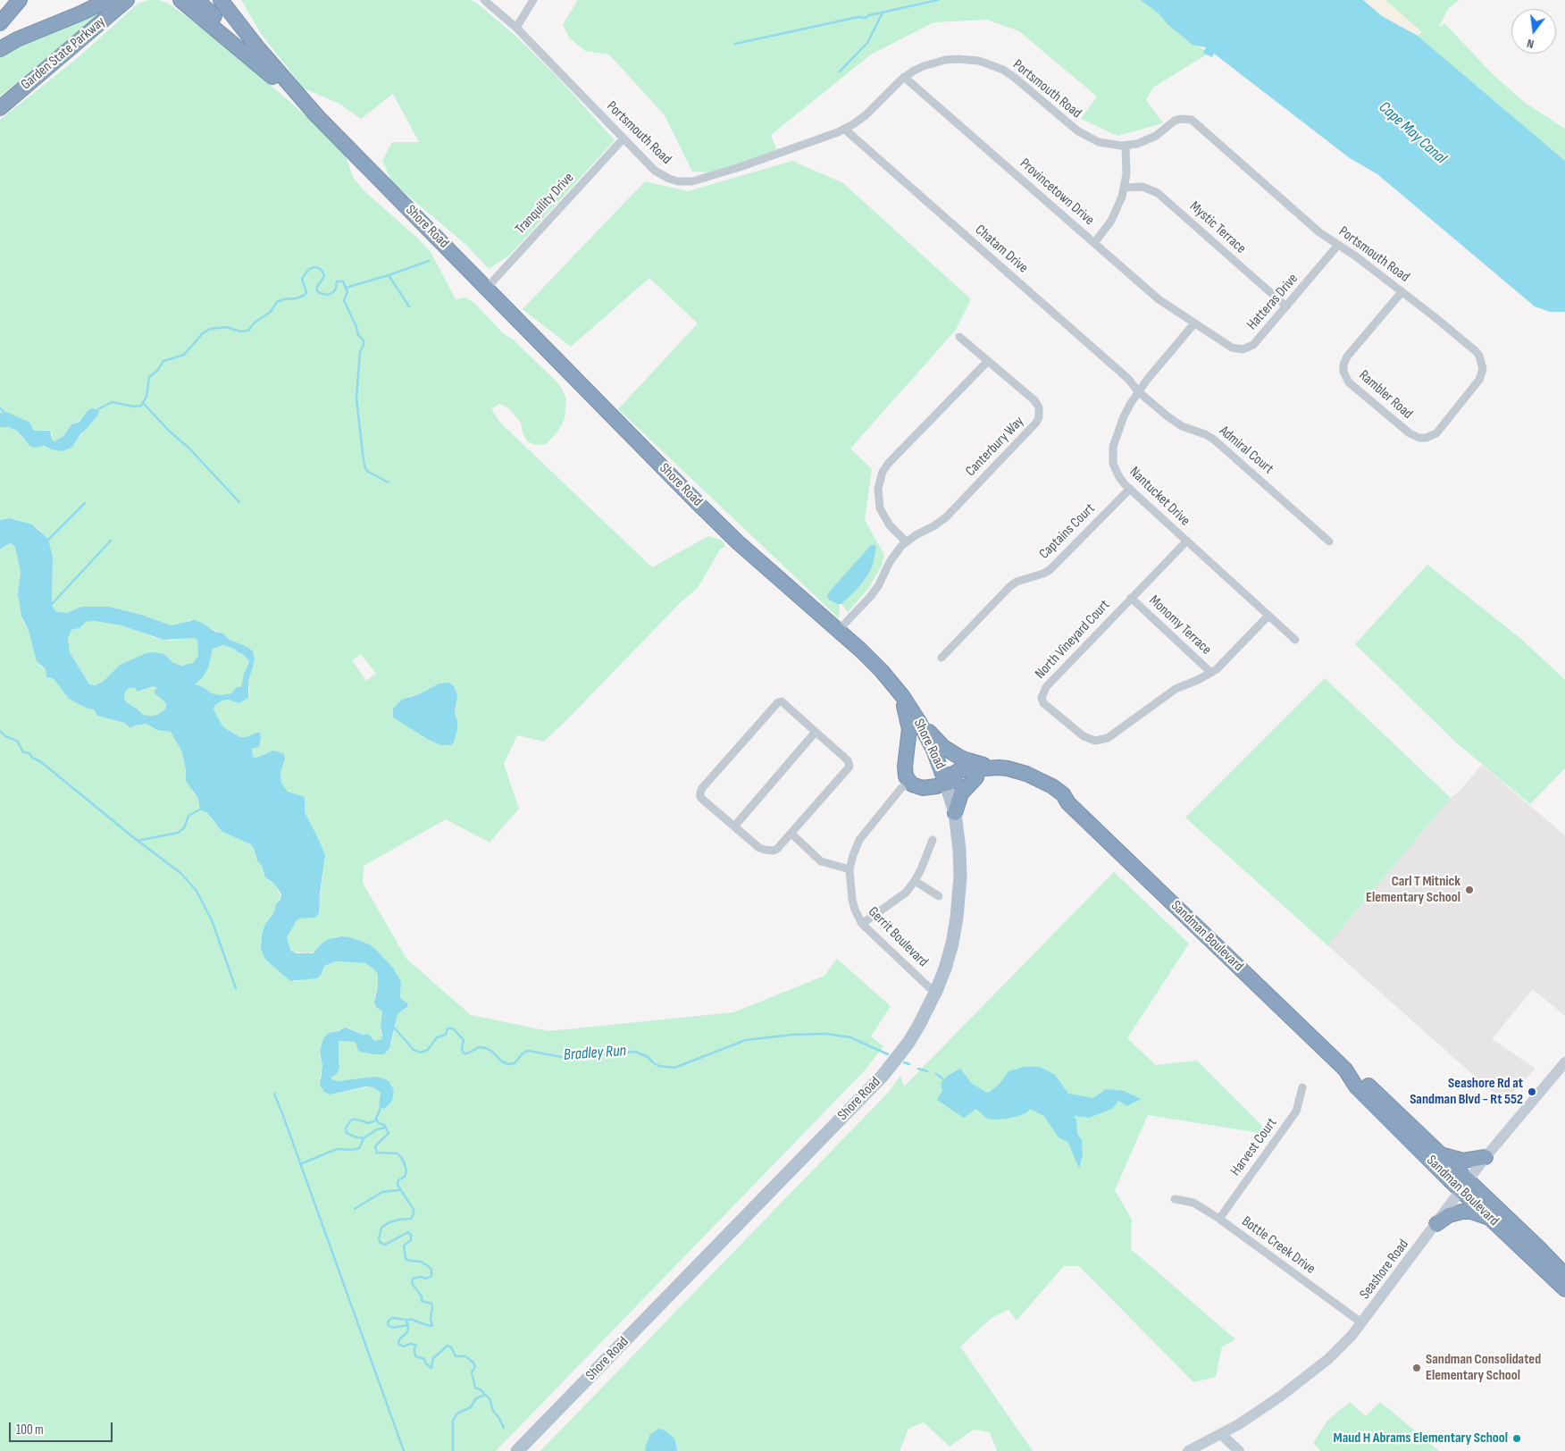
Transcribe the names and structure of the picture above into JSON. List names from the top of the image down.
{
  "streets": {
    "highway": ["Garden State Parkway", "Shore Road", "Sandman Boulevard"],
    "street": [
      "Portsmouth Road",
      "Provincetown Drive",
      "Tranquility Drive",
      "Mystic Terrace",
      "Chatam Drive",
      "Hatteras Drive",
      "Rambler Road",
      "Canterbury Way",
      "Admiral Court",
      "Nantucket Drive",
      "Captains Court",
      "Monomy Terrace",
      "North Vineyard Court",
      "Gerrit Boulevard",
      "Harvest Court",
      "Bottle Creek Drive",
      "Seashore Road"
    ]
  },
  "crossings": [
    ["Portsmouth Road", "Provincetown Drive"],
    ["Portsmouth Road", "Tranquility Drive"],
    ["Portsmouth Road", "Chatam Drive"],
    ["Portsmouth Road", "Hatteras Drive"],
    ["Portsmouth Road", "Rambler Road"],
    ["Provincetown Drive", "Hatteras Drive"],
    ["Provincetown Drive", "Nantucket Drive"],
    ["Tranquility Drive", "Shore Road"],
    ["Shore Road", "Canterbury Way"],
    ["Shore Road", "Sandman Boulevard"],
    ["Shore Road", "Gerrit Boulevard"],
    ["Mystic Terrace", "Hatteras Drive"],
    ["Chatam Drive", "Admiral Court"],
    ["Chatam Drive", "Nantucket Drive"],
    ["Hatteras Drive", "Nantucket Drive"],
    ["Admiral Court", "Nantucket Drive"],
    ["Nantucket Drive", "Captains Court"],
    ["Nantucket Drive", "North Vineyard Court"],
    ["Monomy Terrace", "North Vineyard Court"],
    ["Sandman Boulevard", "Seashore Road"],
    ["Harvest Court", "Bottle Creek Drive"],
    ["Bottle Creek Drive", "Seashore Road"]
  ],
  "water": ["Cape May Canal", "Bradley Run"],
  "places": [
    "Carl T Mitnick Elementary School",
    "Seashore Rd at Sandman Blvd - Rt 552",
    "Sandman Consolidated Elementary School",
    "Maud H Abrams Elementary School"
  ],
  "scale_bar": "100 m",
  "north": "bottom"
}
